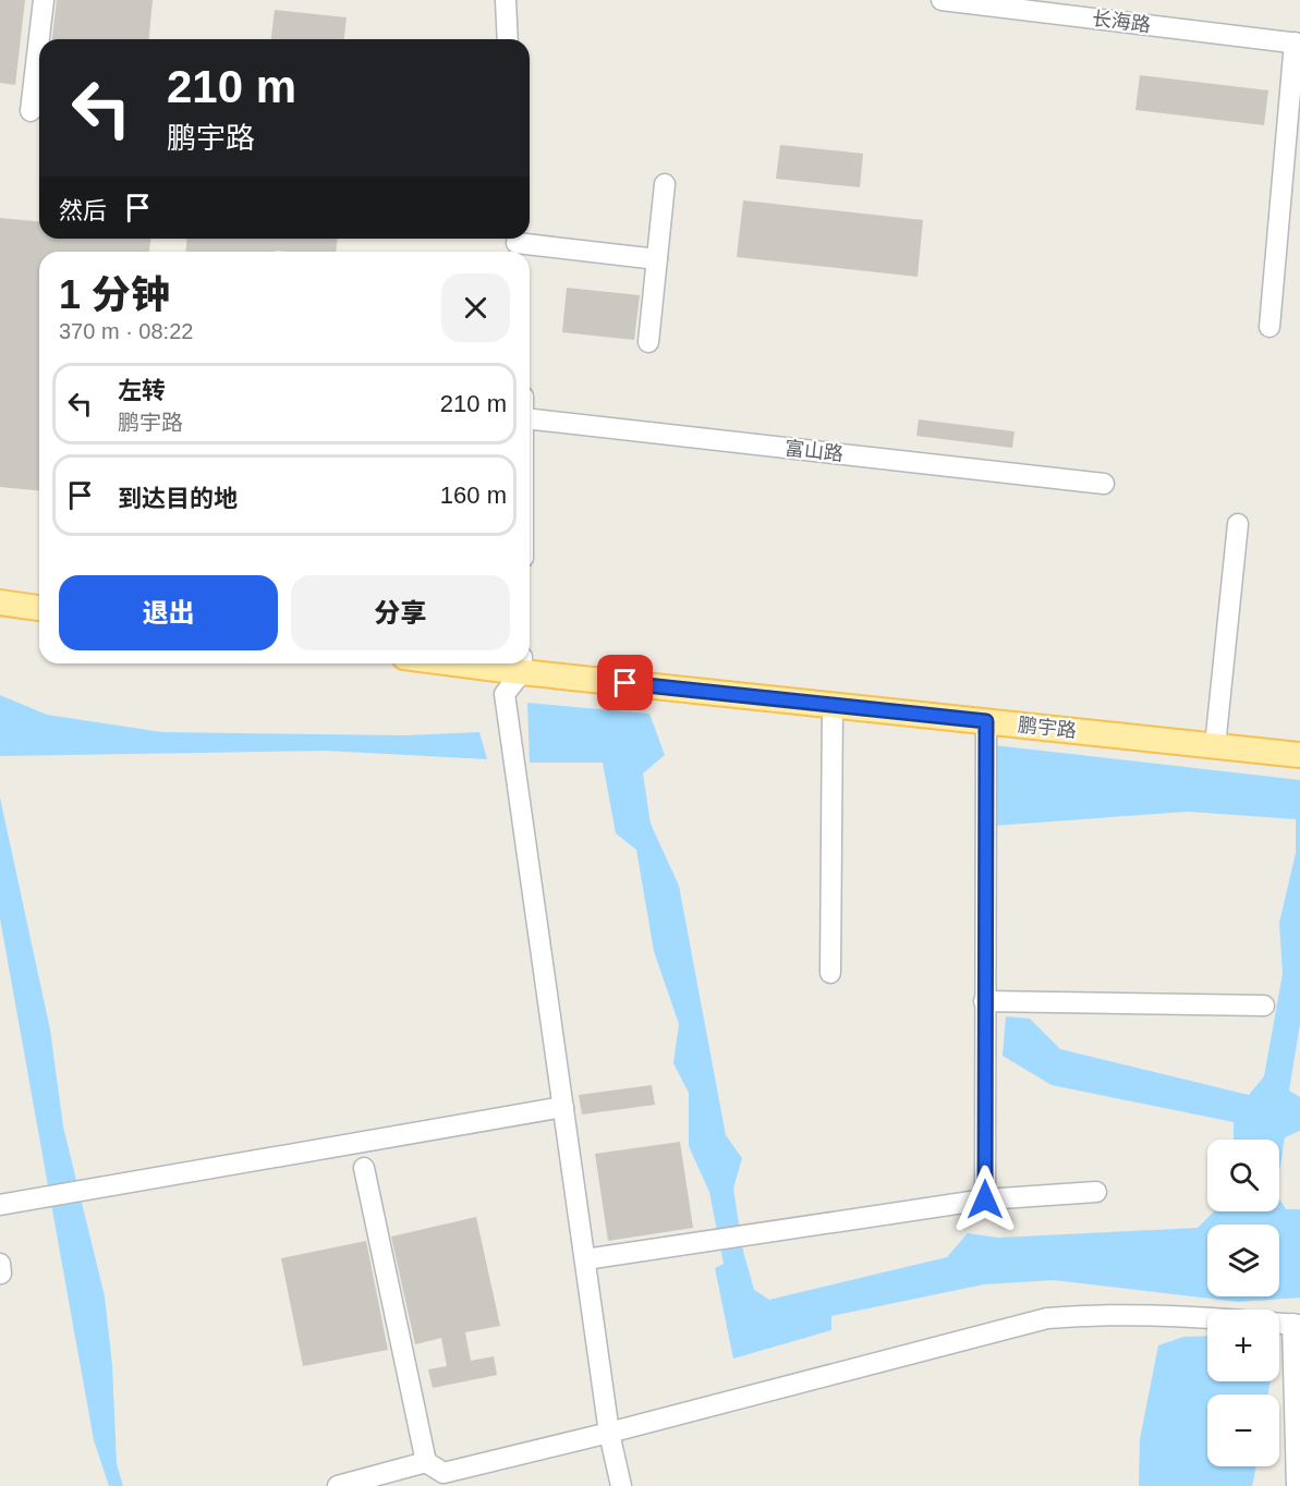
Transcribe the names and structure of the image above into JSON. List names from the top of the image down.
{
  "streets": {
    "main road": ["鹏宇路"],
    "street": ["长海路", "富山路"]
  },
  "page": {
    "turn": ["210 m", "鹏宇路"],
    "then": "然后",
    "heading": ["1 分钟", "370 m · 08:22"],
    "list": [
      {
        "name": "左转",
        "note": "鹏宇路",
        "value": "210 m"
      },
      {
        "name": "到达目的地",
        "value": "160 m"
      }
    ],
    "buttons": ["退出", "分享"],
    "map_buttons": ["+", "−"]
  }
}
